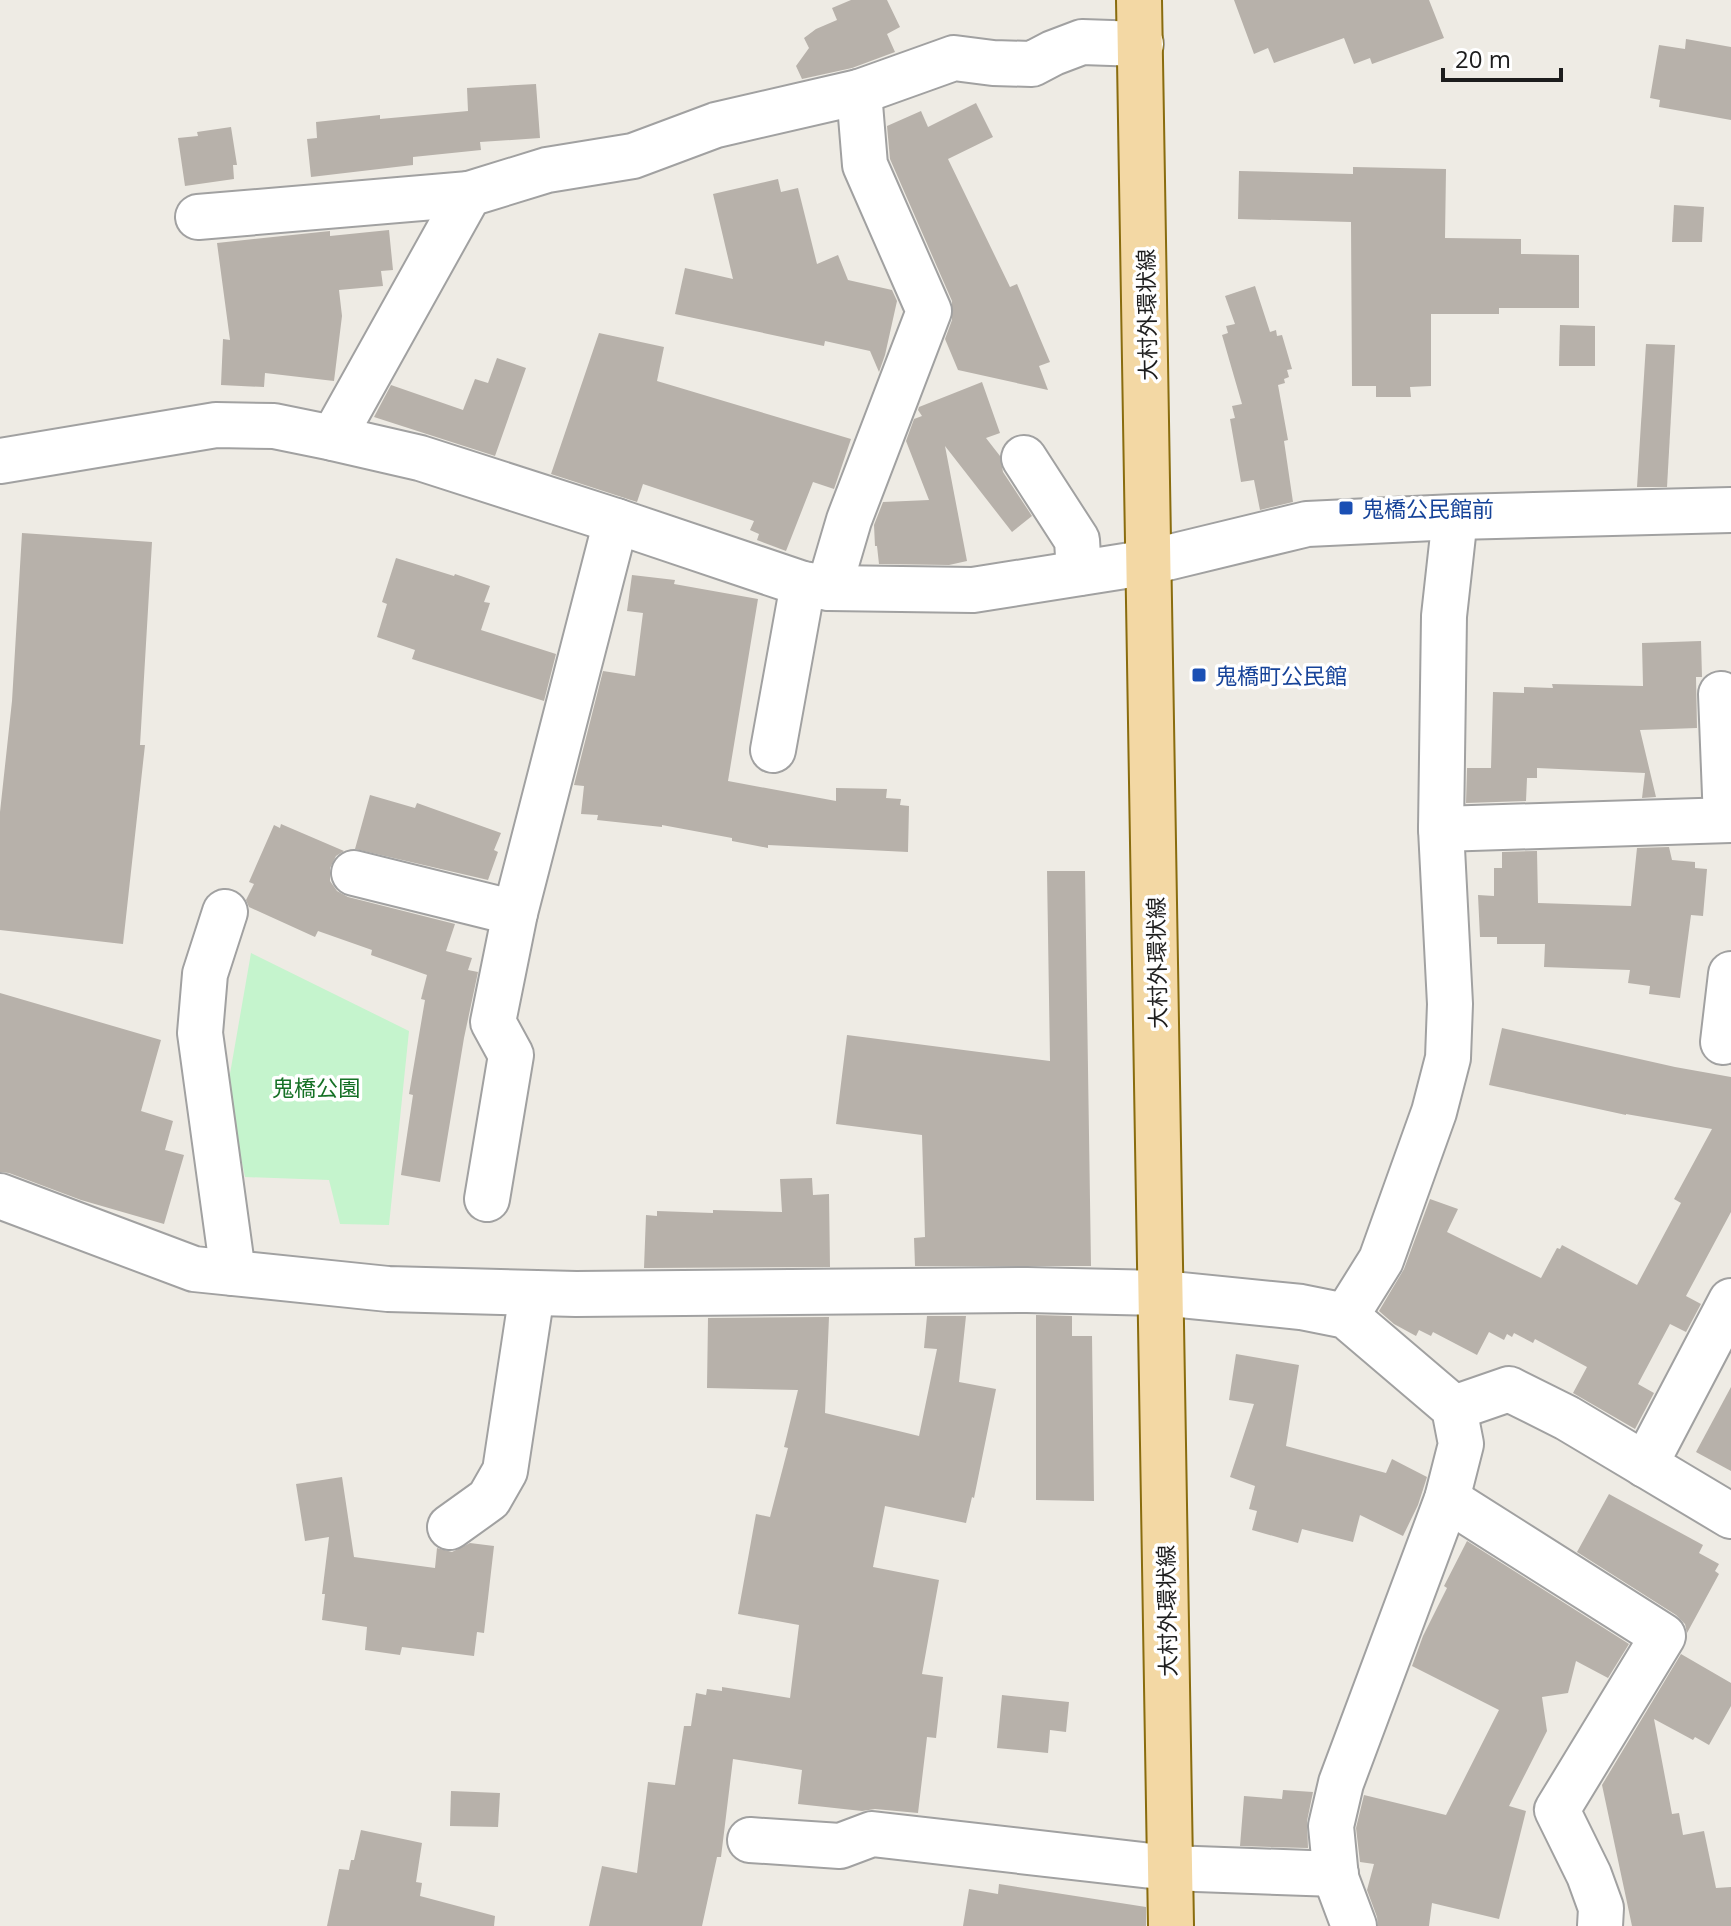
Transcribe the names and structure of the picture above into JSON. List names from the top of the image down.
{
  "streets": {
    "main road": ["大村外環状線"]
  },
  "parks": ["鬼橋公園"],
  "places": {
    "transit": ["鬼橋公民館前", "鬼橋町公民館"]
  },
  "scale_bar": "20 m"
}
